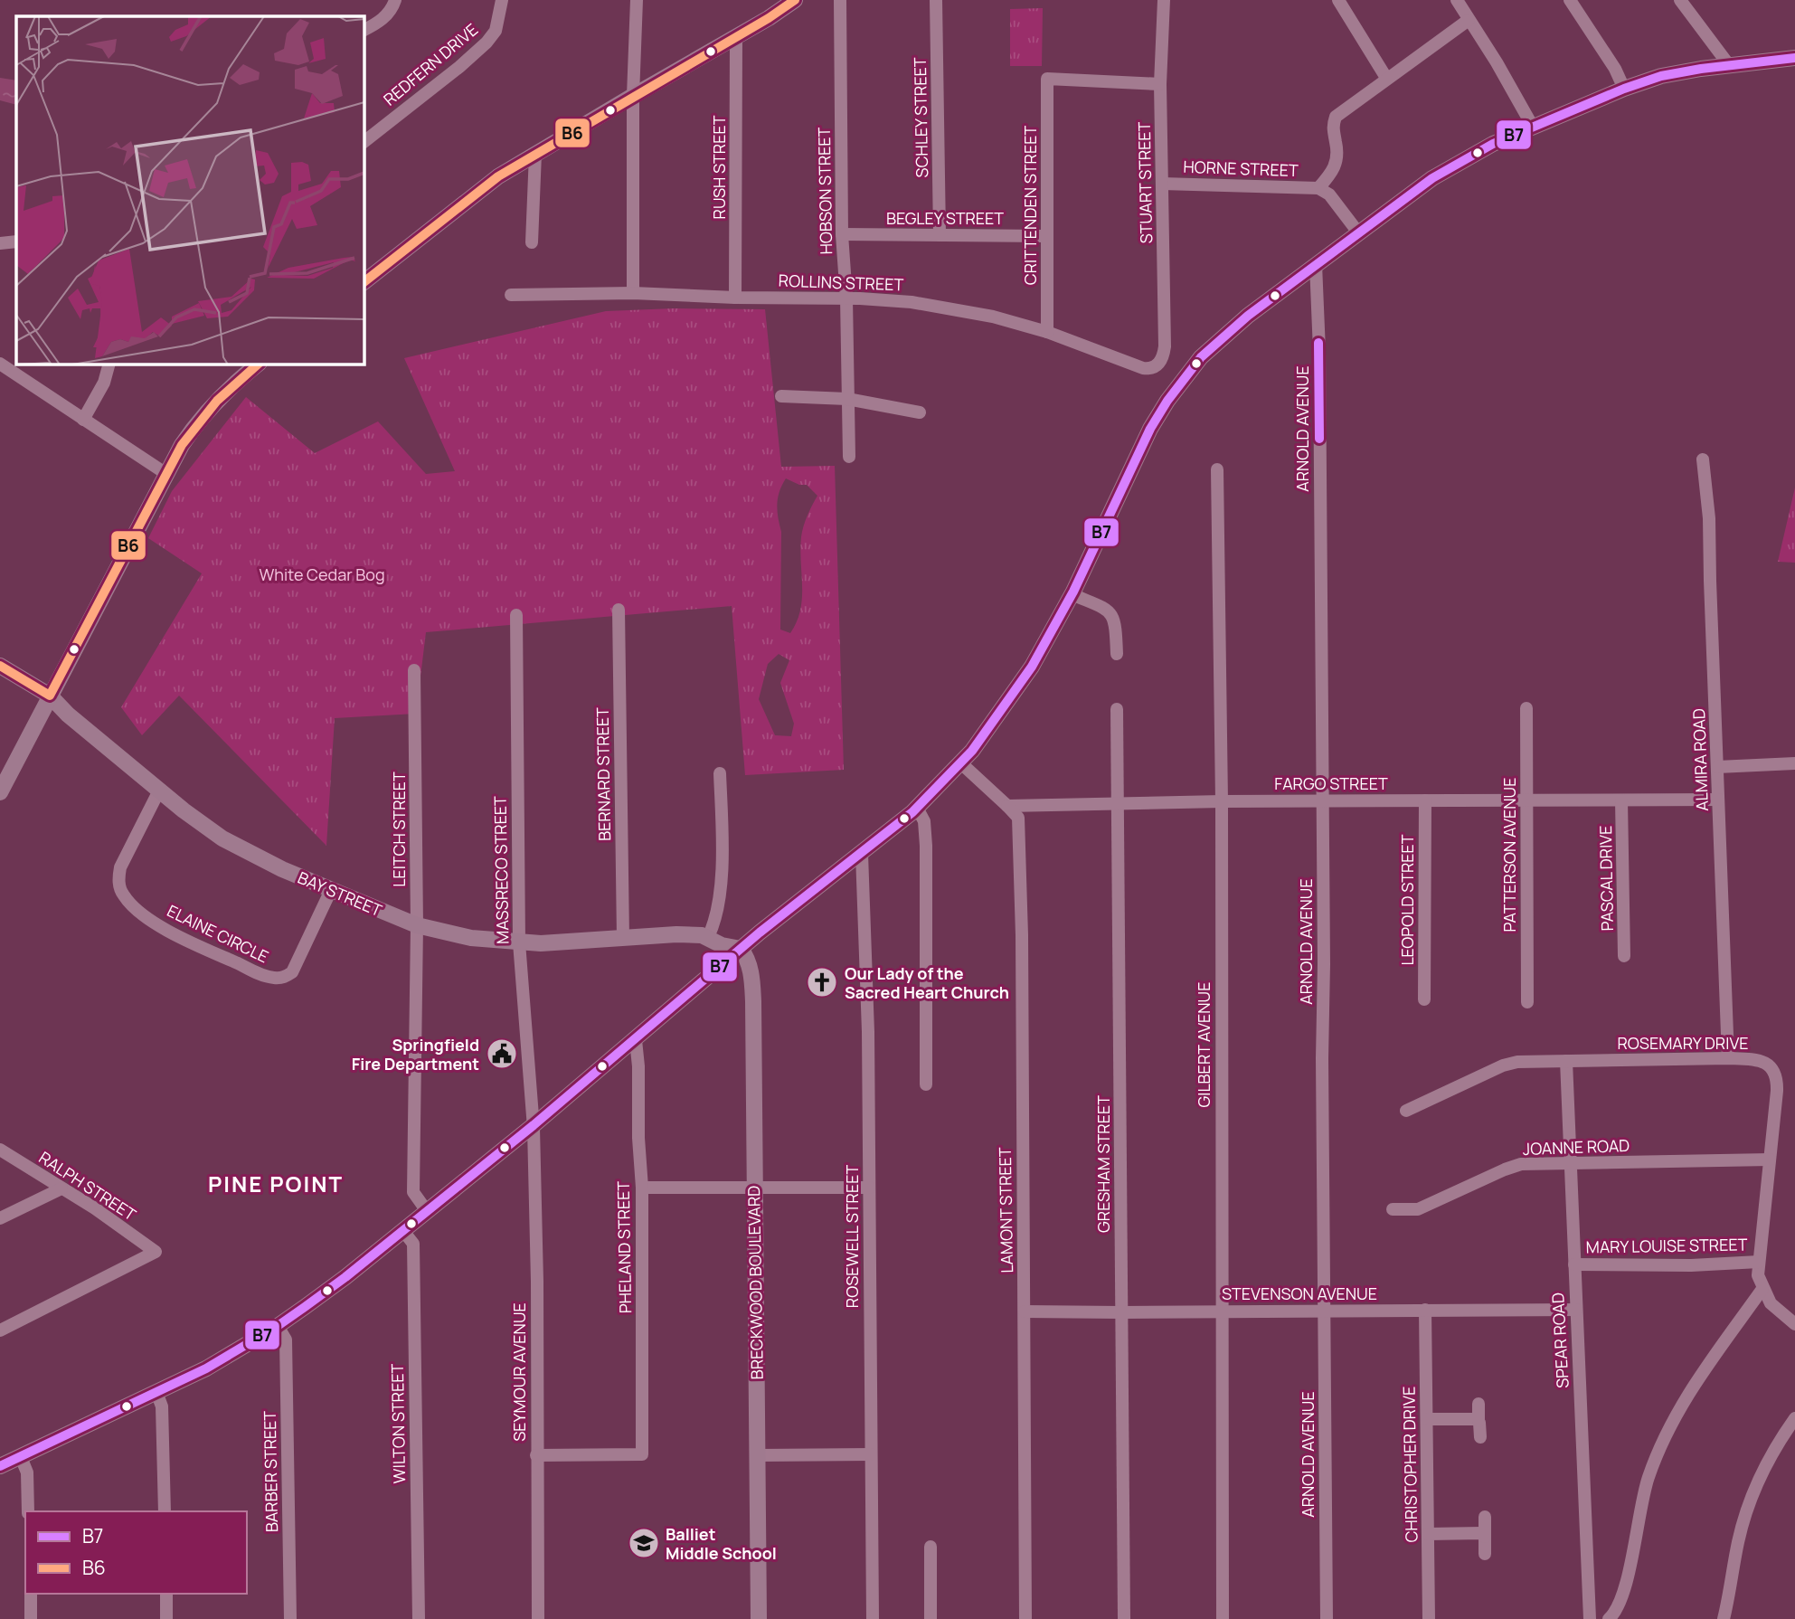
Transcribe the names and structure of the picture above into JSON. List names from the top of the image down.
{
  "streets": {
    "main road": ["BAY STREET", "BRECKWOOD BOULEVARD"],
    "street": [
      "REDFERN DRIVE",
      "SCHLEY STREET",
      "RUSH STREET",
      "HORNE STREET",
      "STUART STREET",
      "HOBSON STREET",
      "CRITTENDEN STREET",
      "BEGLEY STREET",
      "ROLLINS STREET",
      "ARNOLD AVENUE",
      "ALMIRA ROAD",
      "BERNARD STREET",
      "FARGO STREET",
      "LEITCH STREET",
      "PATTERSON AVENUE",
      "MASSRECO STREET",
      "PASCAL DRIVE",
      "LEOPOLD STREET",
      "ELAINE CIRCLE",
      "ROSEMARY DRIVE",
      "GILBERT AVENUE",
      "JOANNE ROAD",
      "GRESHAM STREET",
      "RALPH STREET",
      "LAMONT STREET",
      "ROSEWELL STREET",
      "MARY LOUISE STREET",
      "PHELAND STREET",
      "STEVENSON AVENUE",
      "SPEAR ROAD",
      "SEYMOUR AVENUE",
      "WILTON STREET",
      "CHRISTOPHER DRIVE",
      "BARBER STREET"
    ]
  },
  "crossings": [
    ["SCHLEY STREET", "BEGLEY STREET"],
    ["RUSH STREET", "ROLLINS STREET"],
    ["HORNE STREET", "STUART STREET"],
    ["STUART STREET", "CRITTENDEN STREET"],
    ["STUART STREET", "ROLLINS STREET"],
    ["HOBSON STREET", "BEGLEY STREET"],
    ["HOBSON STREET", "ROLLINS STREET"],
    ["CRITTENDEN STREET", "BEGLEY STREET"],
    ["CRITTENDEN STREET", "ROLLINS STREET"],
    ["ARNOLD AVENUE", "FARGO STREET"],
    ["ARNOLD AVENUE", "STEVENSON AVENUE"],
    ["ALMIRA ROAD", "FARGO STREET"],
    ["ALMIRA ROAD", "ROSEMARY DRIVE"],
    ["BERNARD STREET", "BAY STREET"],
    ["FARGO STREET", "PATTERSON AVENUE"],
    ["FARGO STREET", "PASCAL DRIVE"],
    ["FARGO STREET", "LEOPOLD STREET"],
    ["FARGO STREET", "GILBERT AVENUE"],
    ["FARGO STREET", "GRESHAM STREET"],
    ["FARGO STREET", "LAMONT STREET"],
    ["LEITCH STREET", "BAY STREET"],
    ["MASSRECO STREET", "BAY STREET"],
    ["MASSRECO STREET", "SEYMOUR AVENUE"],
    ["BAY STREET", "ELAINE CIRCLE"],
    ["BAY STREET", "BRECKWOOD BOULEVARD"],
    ["ROSEMARY DRIVE", "JOANNE ROAD"],
    ["ROSEMARY DRIVE", "MARY LOUISE STREET"],
    ["ROSEMARY DRIVE", "SPEAR ROAD"],
    ["GILBERT AVENUE", "STEVENSON AVENUE"],
    ["JOANNE ROAD", "SPEAR ROAD"],
    ["GRESHAM STREET", "STEVENSON AVENUE"],
    ["LAMONT STREET", "STEVENSON AVENUE"],
    ["MARY LOUISE STREET", "SPEAR ROAD"],
    ["PHELAND STREET", "SEYMOUR AVENUE"],
    ["STEVENSON AVENUE", "SPEAR ROAD"],
    ["STEVENSON AVENUE", "CHRISTOPHER DRIVE"]
  ],
  "districts": ["PINE POINT"],
  "parks": ["White Cedar Bog"],
  "places": {
    "church": ["Our Lady of the Sacred Heart Church"],
    "public building": ["Springfield Fire Department"],
    "school or university": ["Balliet Middle School"]
  },
  "lines": ["transit line B6", "transit line B7"],
  "legend": ["B7", "B6"]
}
